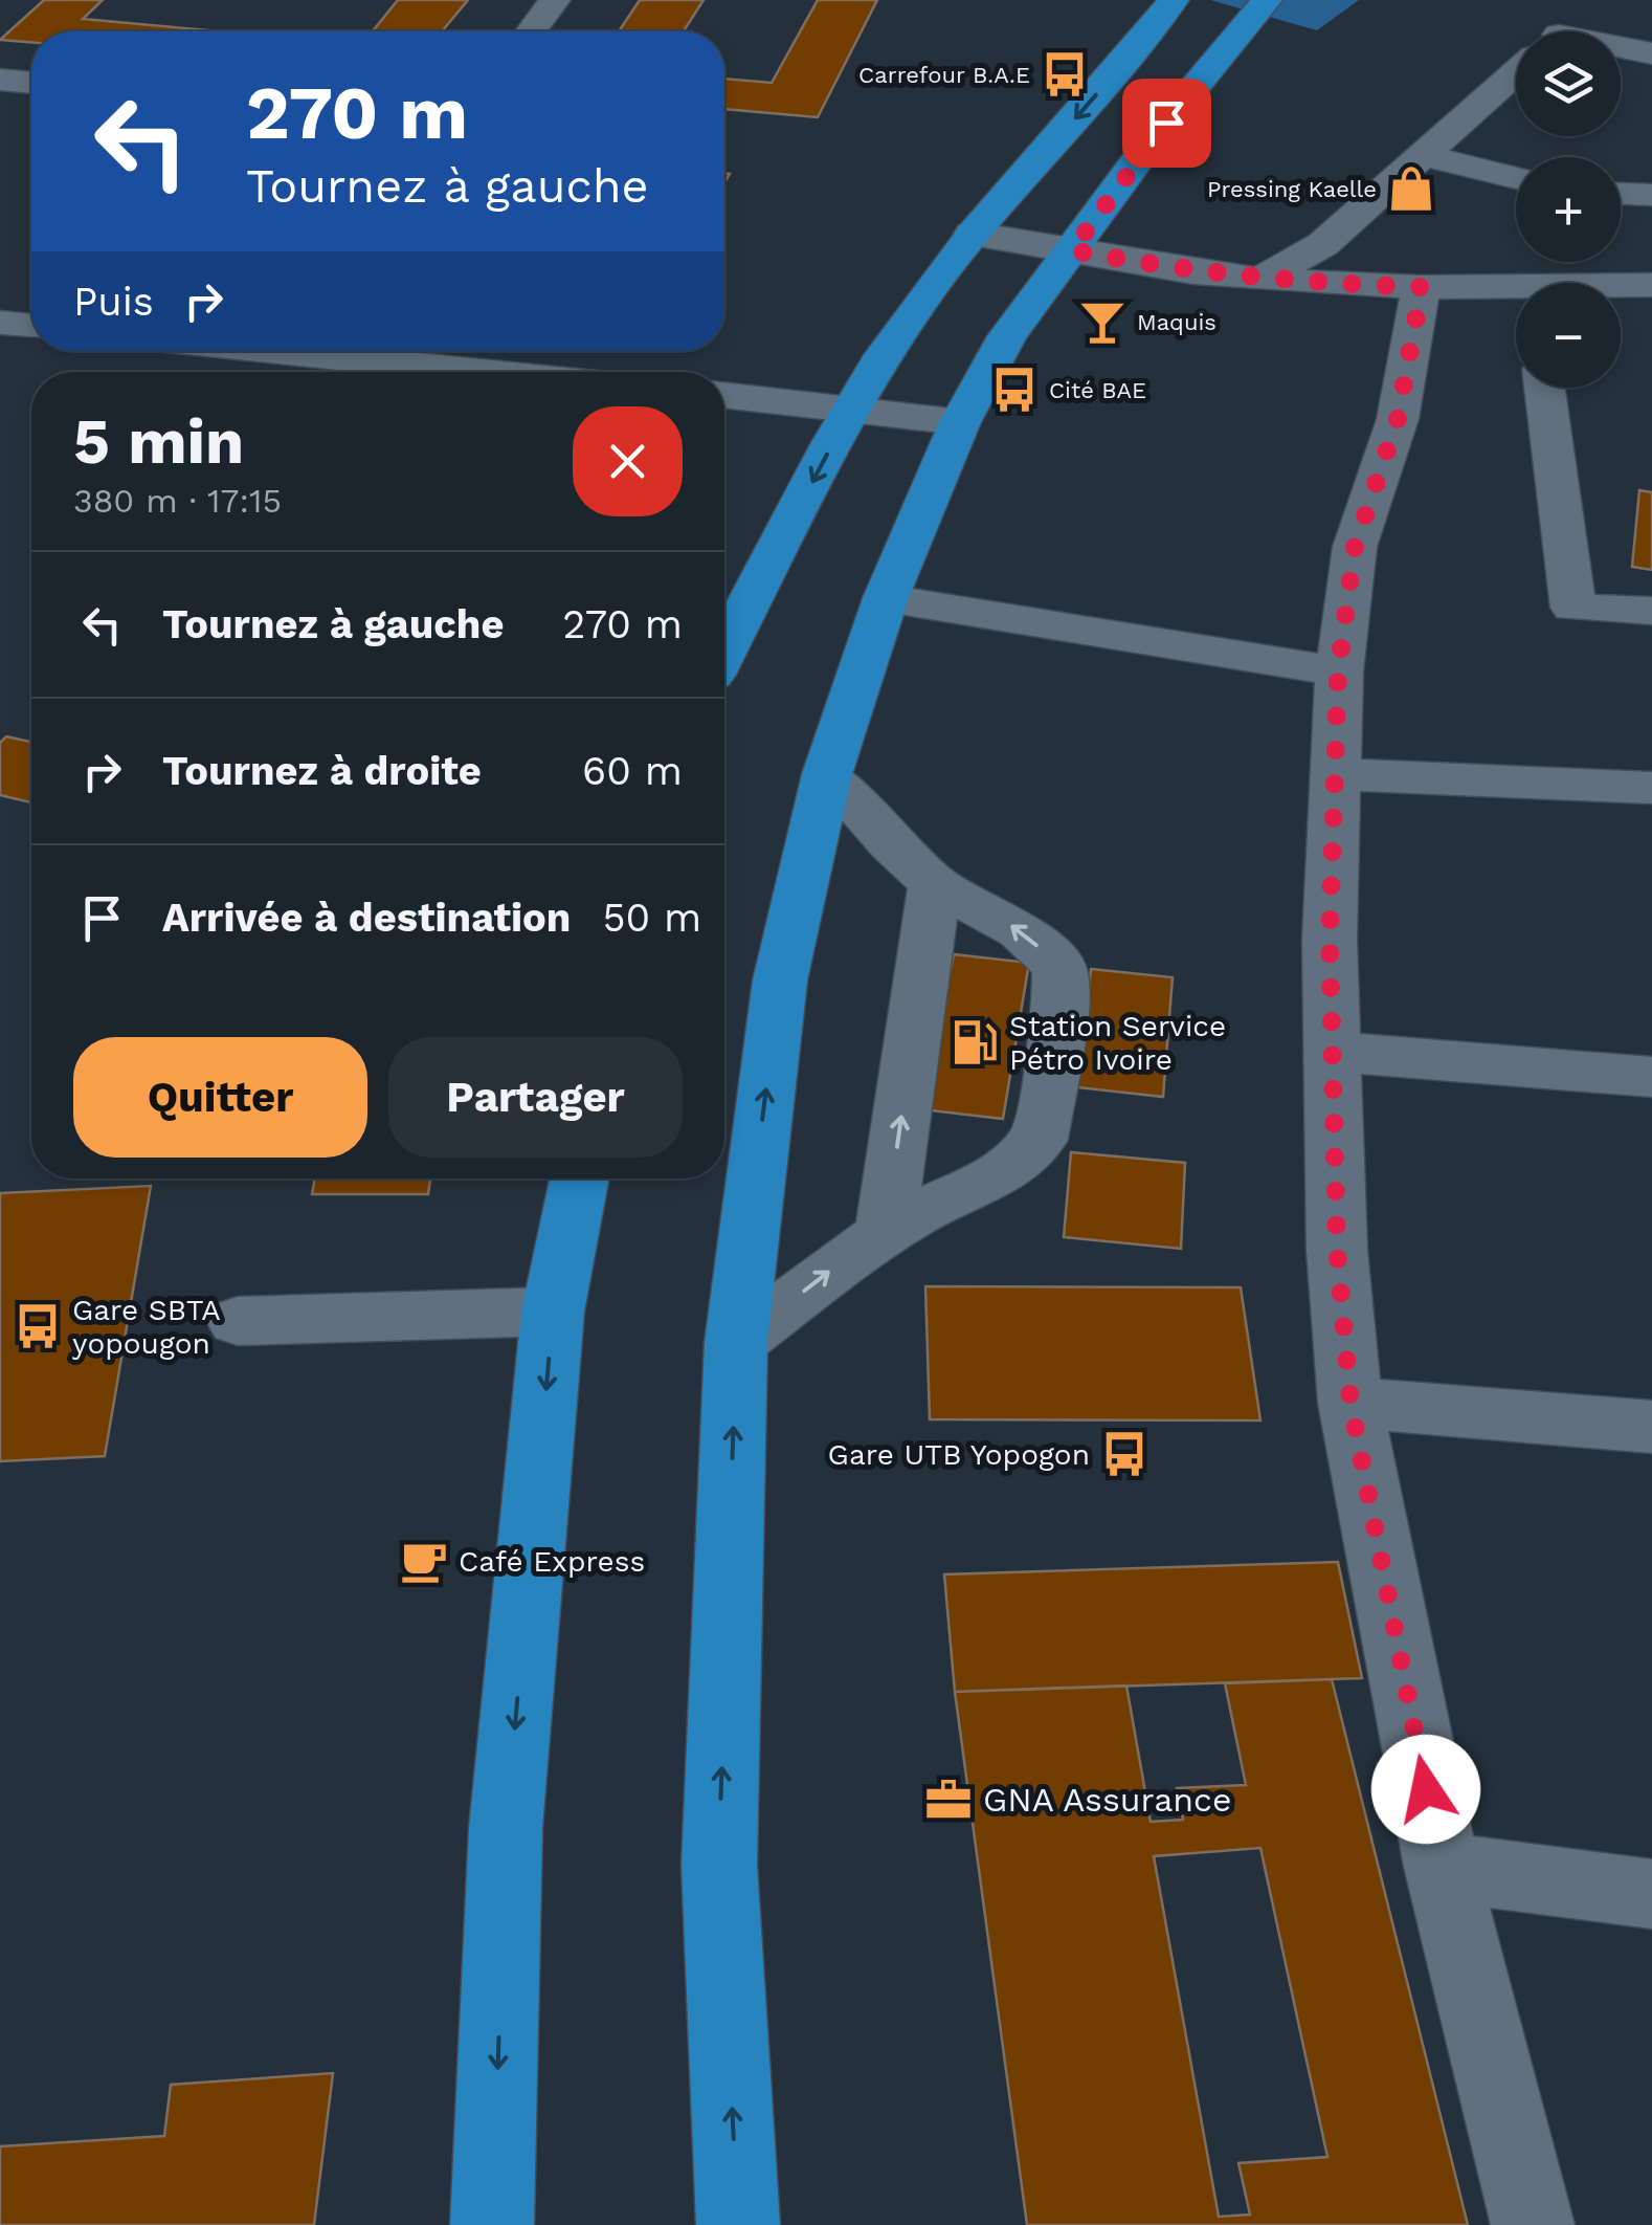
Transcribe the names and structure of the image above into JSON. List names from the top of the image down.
{
  "places": {
    "bus stop": [
      "Carrefour B.A.E",
      "Cité BAE",
      "Gare SBTA yopougon",
      "Gare UTB Yopogon"
    ],
    "shop": ["Pressing Kaelle"],
    "bar": ["Maquis"],
    "fuel station": ["Station Service Pétro Ivoire"],
    "cafe": ["Café Express"],
    "office": ["GNA Assurance"]
  },
  "page": {
    "map_buttons": ["+", "−"],
    "turn": ["270 m", "Tournez à gauche"],
    "then": "Puis",
    "heading": ["5 min", "380 m · 17:15"],
    "list": [
      {
        "name": "Tournez à gauche",
        "value": "270 m"
      },
      {
        "name": "Tournez à droite",
        "value": "60 m"
      },
      {
        "name": "Arrivée à destination",
        "value": "50 m"
      }
    ],
    "buttons": ["Quitter", "Partager"]
  }
}
